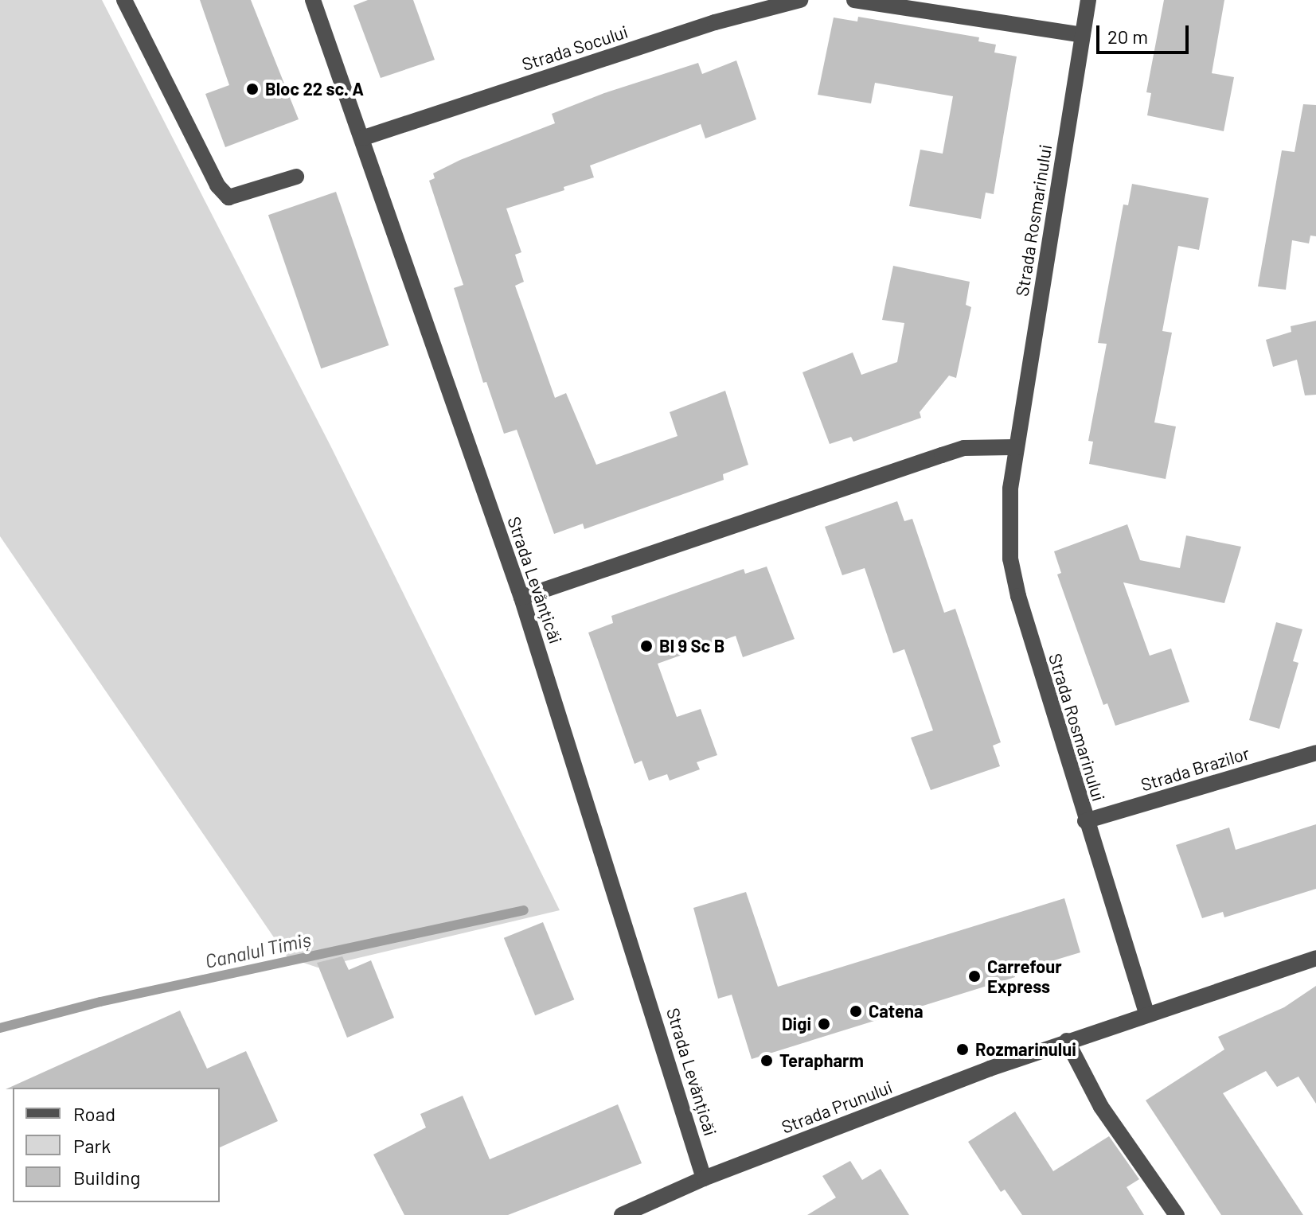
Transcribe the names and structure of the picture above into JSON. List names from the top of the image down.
{
  "streets": {
    "street": [
      "Strada Socului",
      "Strada Rosmarinului",
      "Strada Levănțicăi",
      "Strada Brazilor",
      "Strada Prunului"
    ]
  },
  "crossings": [
    ["Strada Socului", "Strada Levănțicăi"],
    ["Strada Rosmarinului", "Strada Brazilor"],
    ["Strada Rosmarinului", "Strada Prunului"],
    ["Strada Levănțicăi", "Strada Prunului"]
  ],
  "water": ["Canalul Timiș"],
  "places": [
    "Bloc 22 sc. A",
    "Bl 9 Sc B",
    "Carrefour Express",
    "Catena",
    "Digi",
    "Rozmarinului",
    "Terapharm"
  ],
  "legend": ["Road", "Park", "Building"],
  "scale_bar": "20 m"
}
